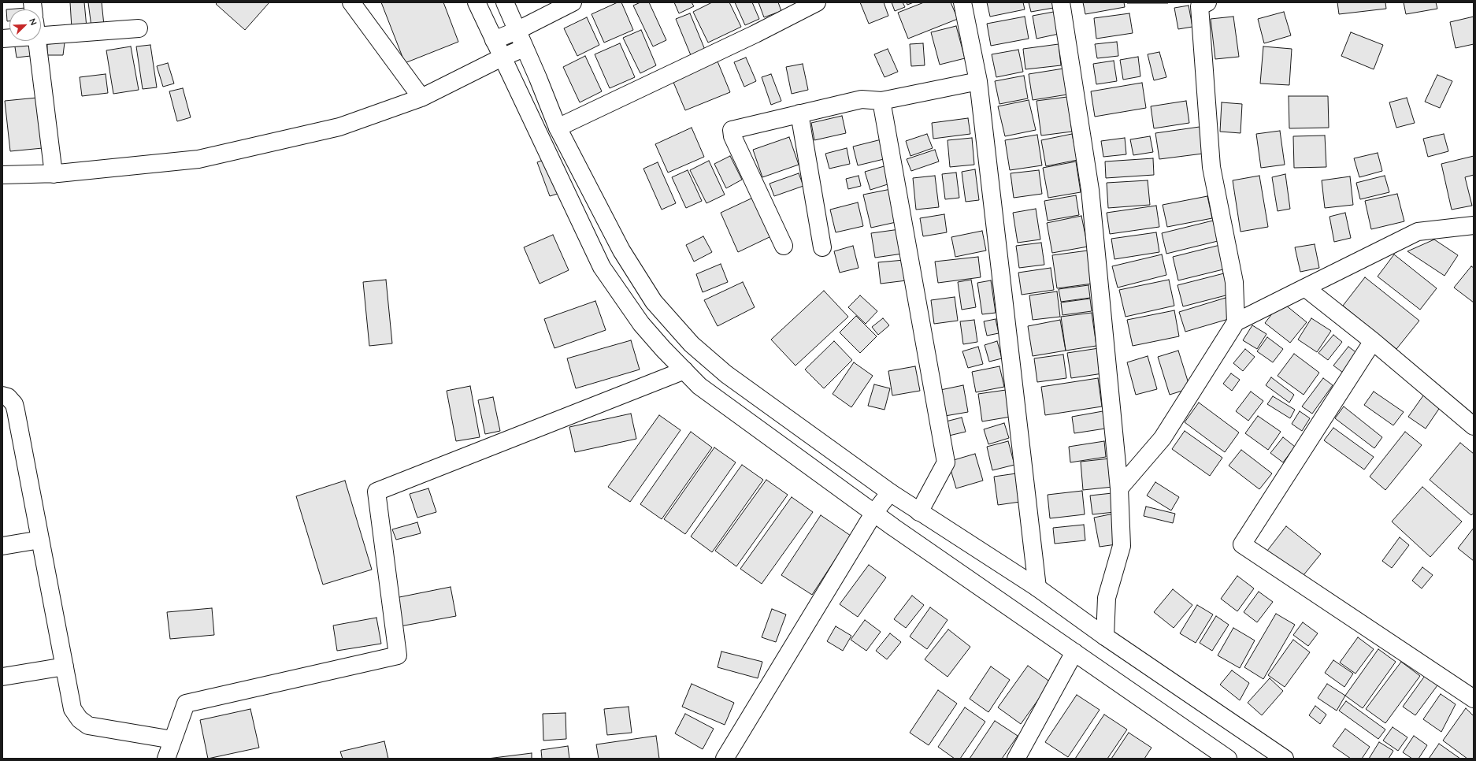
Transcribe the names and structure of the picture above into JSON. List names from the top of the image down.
{
  "north": "top right"
}
